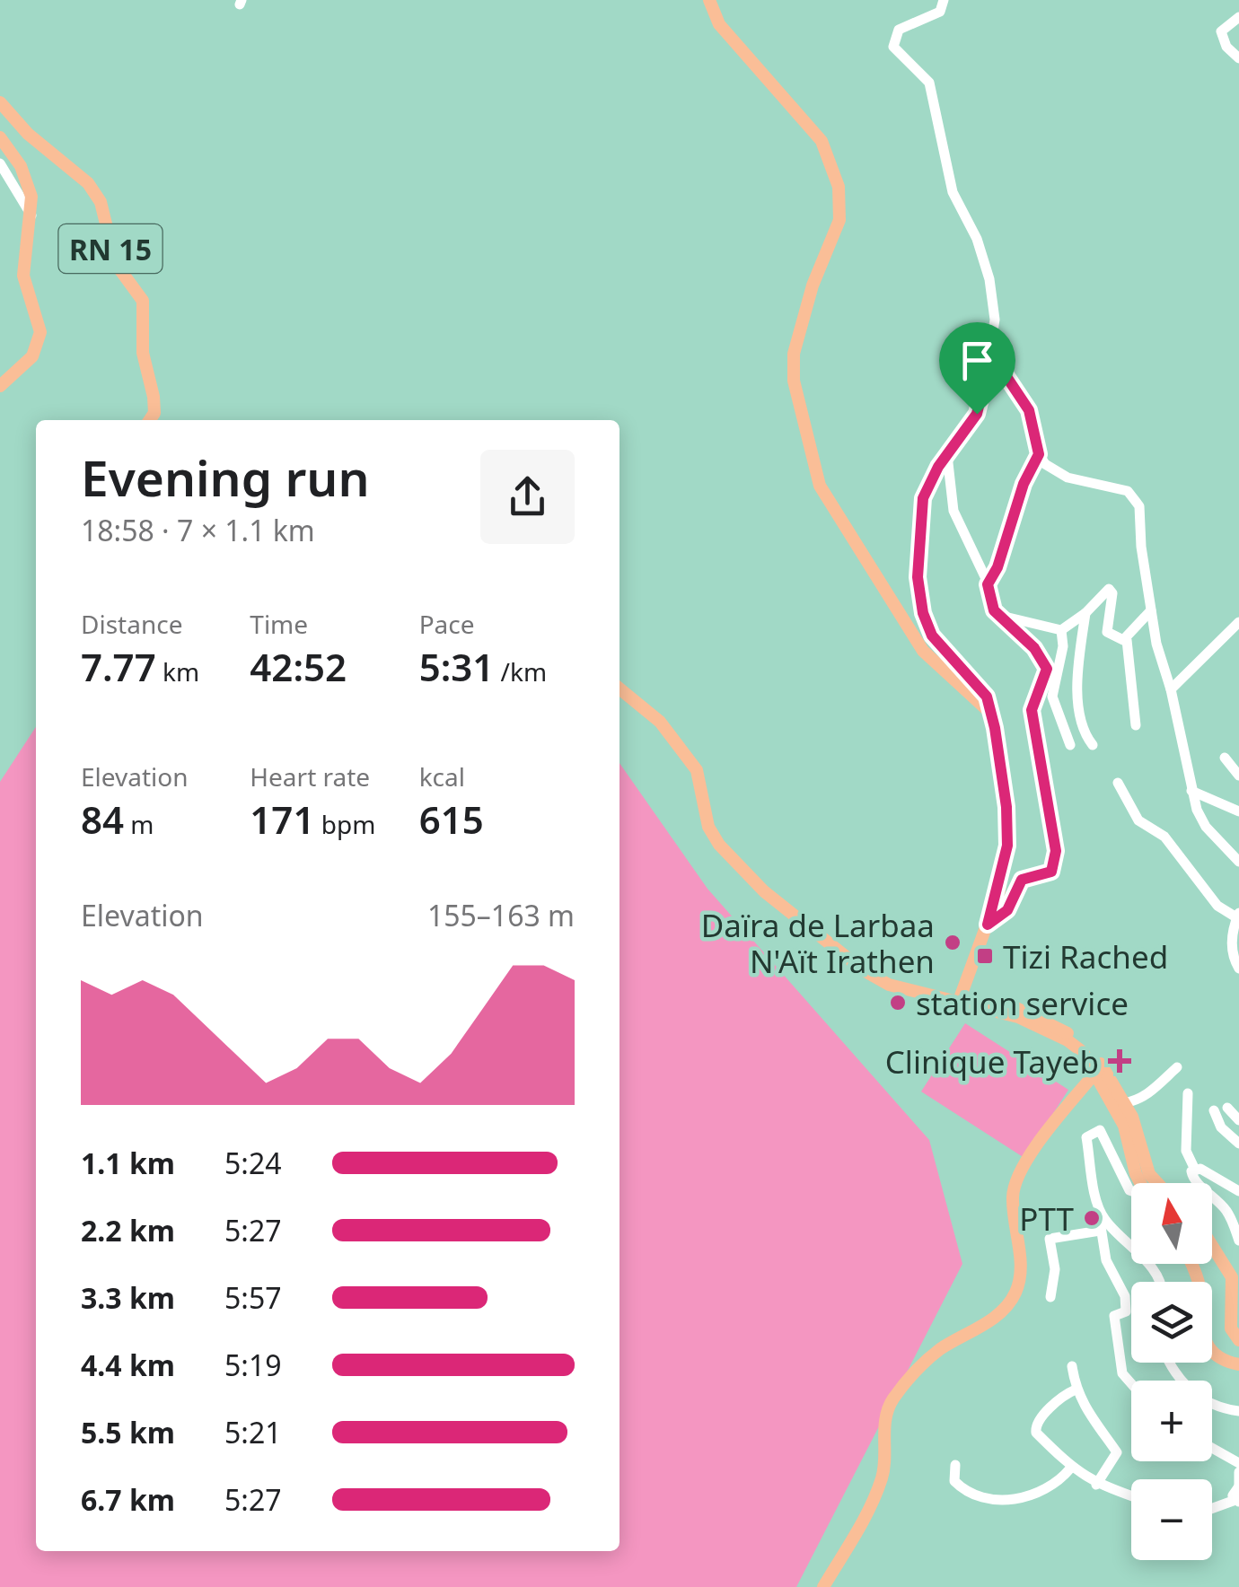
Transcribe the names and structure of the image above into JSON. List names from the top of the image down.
{
  "streets": {
    "main road": ["RN 15"]
  },
  "places": {
    "other": ["Daïra de Larbaa N'Aït Irathen", "station service", "PTT"],
    "transit": ["Tizi Rached"],
    "health": ["Clinique Tayeb"]
  },
  "north": "top",
  "page": {
    "heading": ["Evening run", "18:58 · 7 × 1.1 km"],
    "stats": [
      ["Distance", "7.77 km"],
      ["Time", "42:52"],
      ["Pace", "5:31 /km"],
      ["Elevation", "84 m"],
      ["Heart rate", "171 bpm"],
      ["kcal", "615"]
    ],
    "chart": ["Elevation", "155–163 m"],
    "list": [
      {
        "name": "1.1 km",
        "note": "5:24"
      },
      {
        "name": "2.2 km",
        "note": "5:27"
      },
      {
        "name": "3.3 km",
        "note": "5:57"
      },
      {
        "name": "4.4 km",
        "note": "5:19"
      },
      {
        "name": "5.5 km",
        "note": "5:21"
      },
      {
        "name": "6.7 km",
        "note": "5:27"
      }
    ],
    "map_buttons": ["+", "−"]
  }
}
